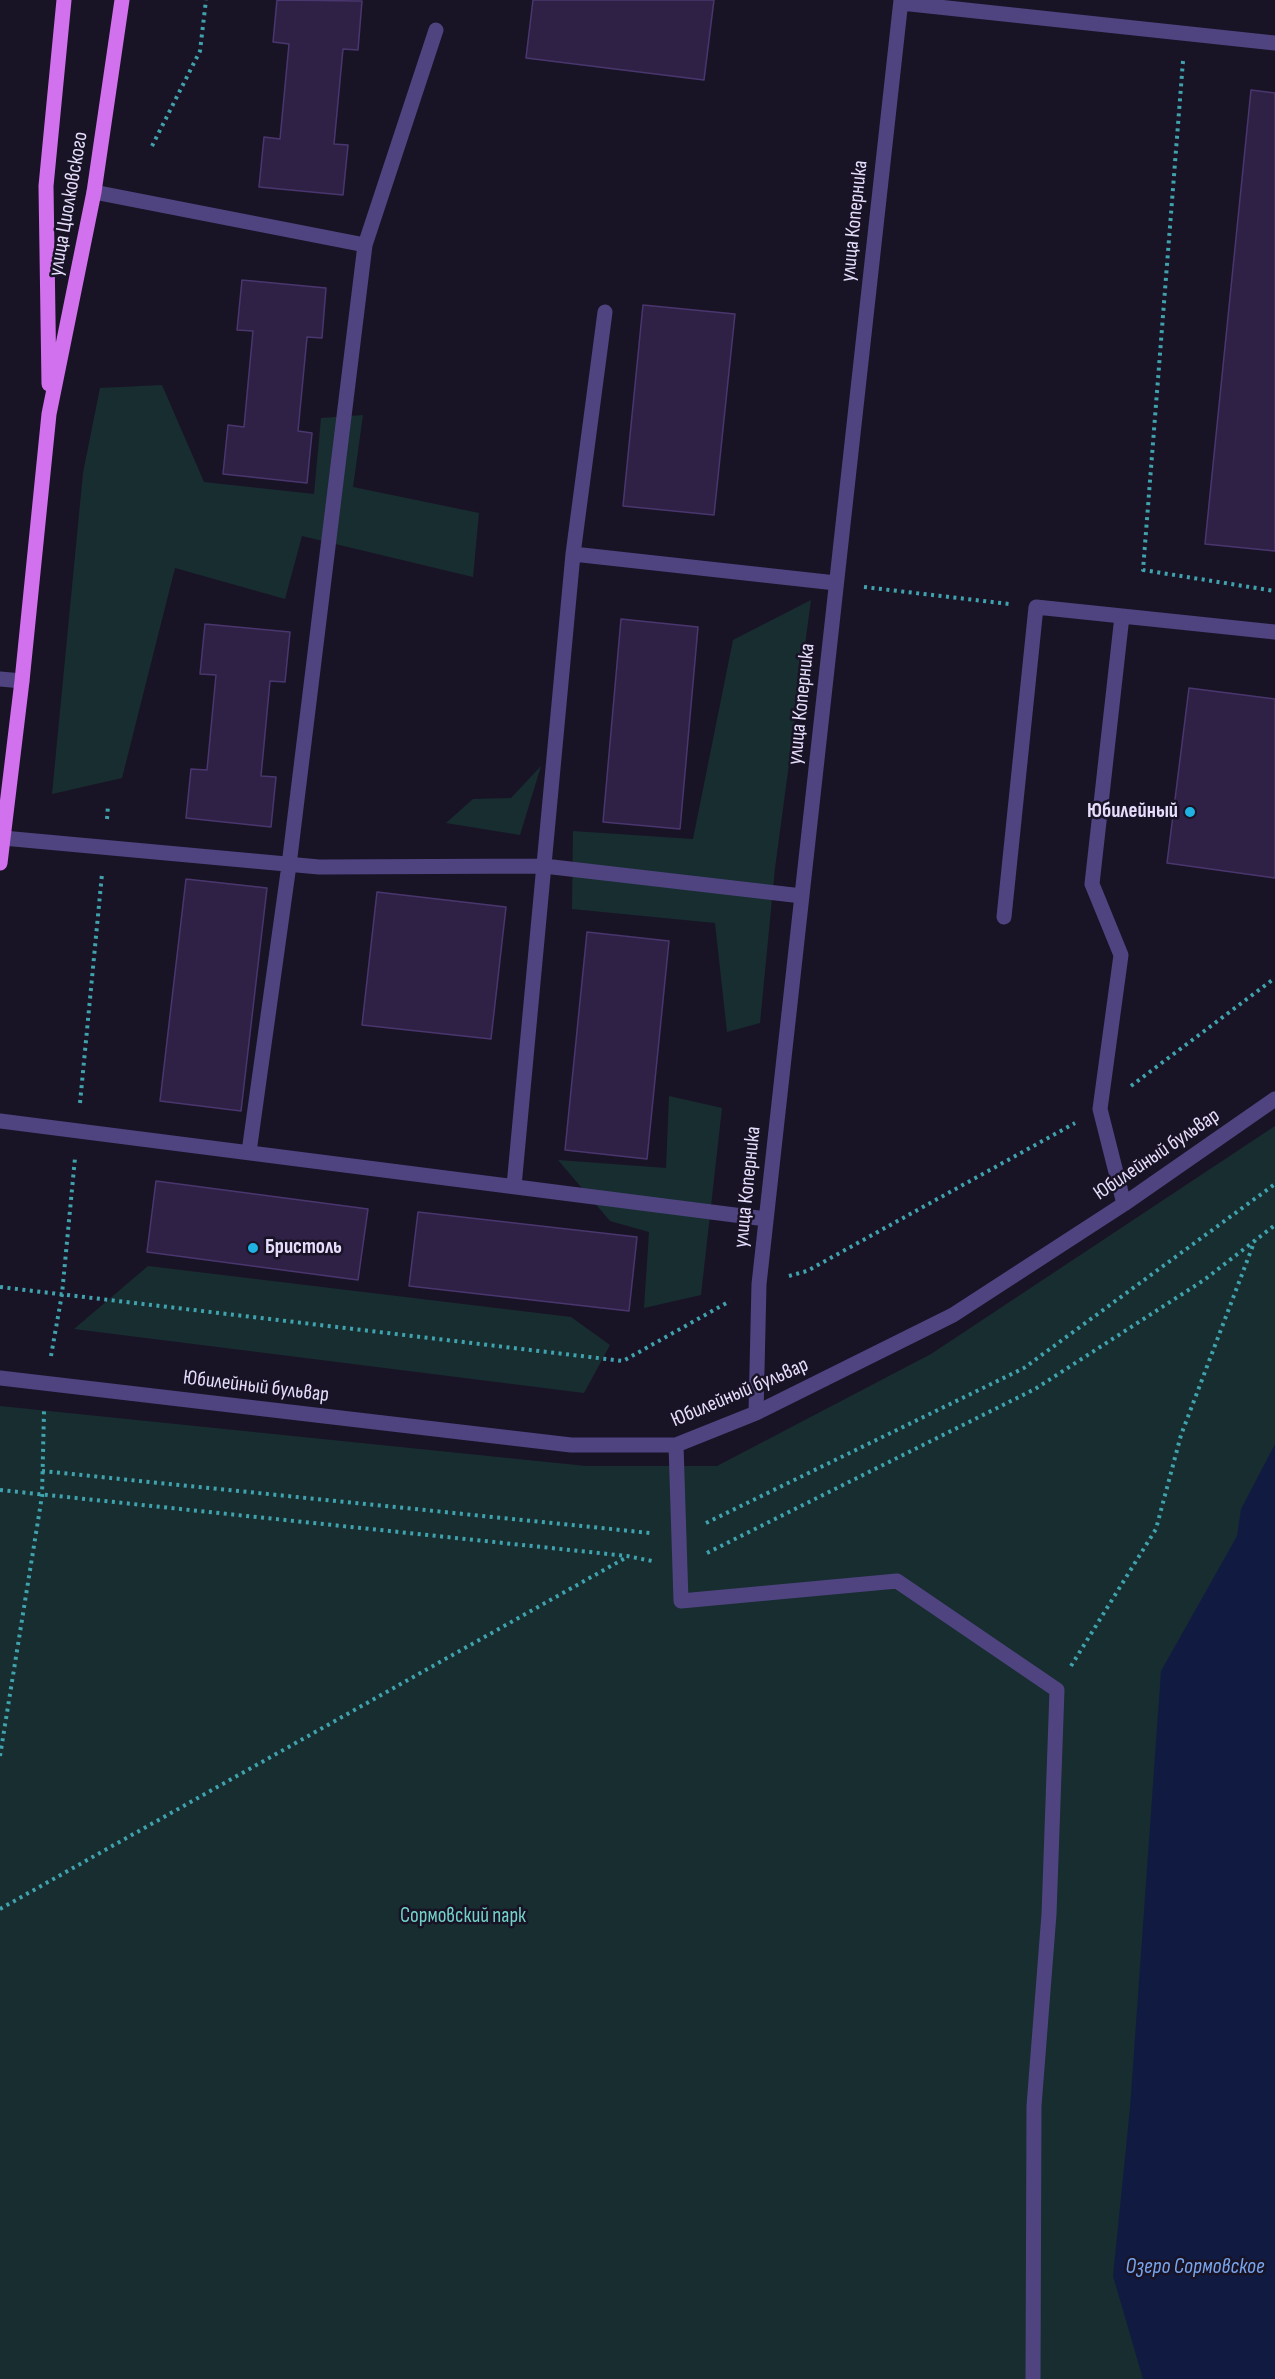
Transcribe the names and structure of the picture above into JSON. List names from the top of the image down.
{
  "streets": {
    "main road": ["улица Циолковского"],
    "street": ["улица Коперника", "Юбилейный бульвар"]
  },
  "crossings": [
    ["улица Коперника", "Юбилейный бульвар"]
  ],
  "water": ["Озеро Сормовское"],
  "parks": ["Сормовский парк"],
  "places": ["Юбилейный", "Бристоль"]
}
